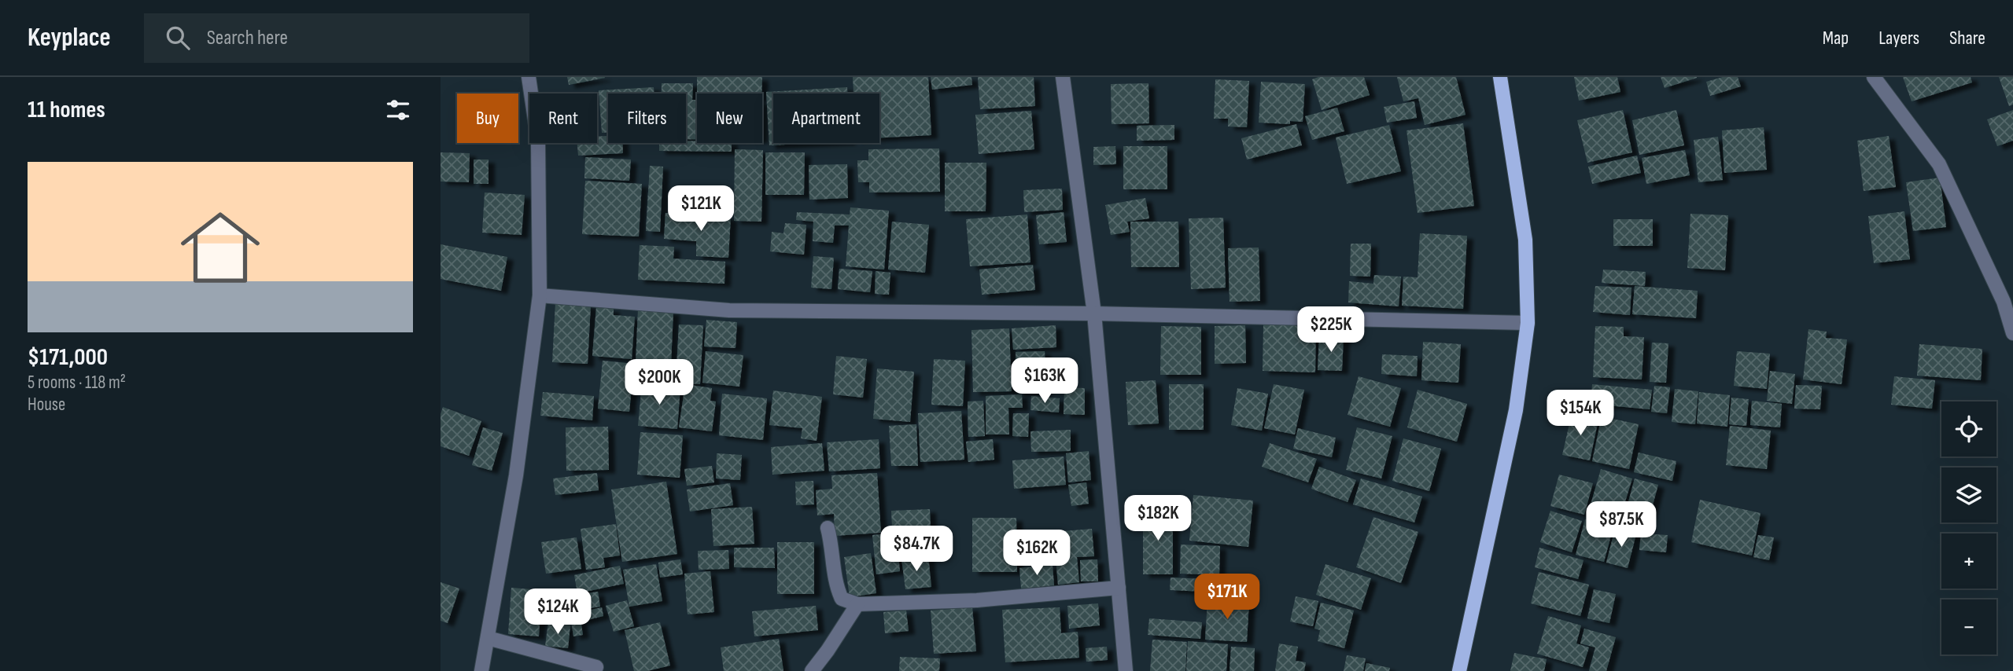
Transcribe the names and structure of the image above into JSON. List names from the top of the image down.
{
  "page": {
    "header": "Keyplace",
    "search": "Search here",
    "nav": ["Map", "Layers", "Share"],
    "heading": "11 homes",
    "chip": [
      "Buy",
      "Rent",
      "Filters",
      "New",
      "Apartment"
    ],
    "list": [
      {
        "name": "$171,000",
        "note": "5 rooms · 118 m² · House"
      }
    ],
    "price": [
      "$121K",
      "$225K",
      "$163K",
      "$200K",
      "$154K",
      "$182K",
      "$87.5K",
      "$84.7K",
      "$162K",
      "$171K",
      "$124K"
    ],
    "map_buttons": ["+", "−"]
  }
}
